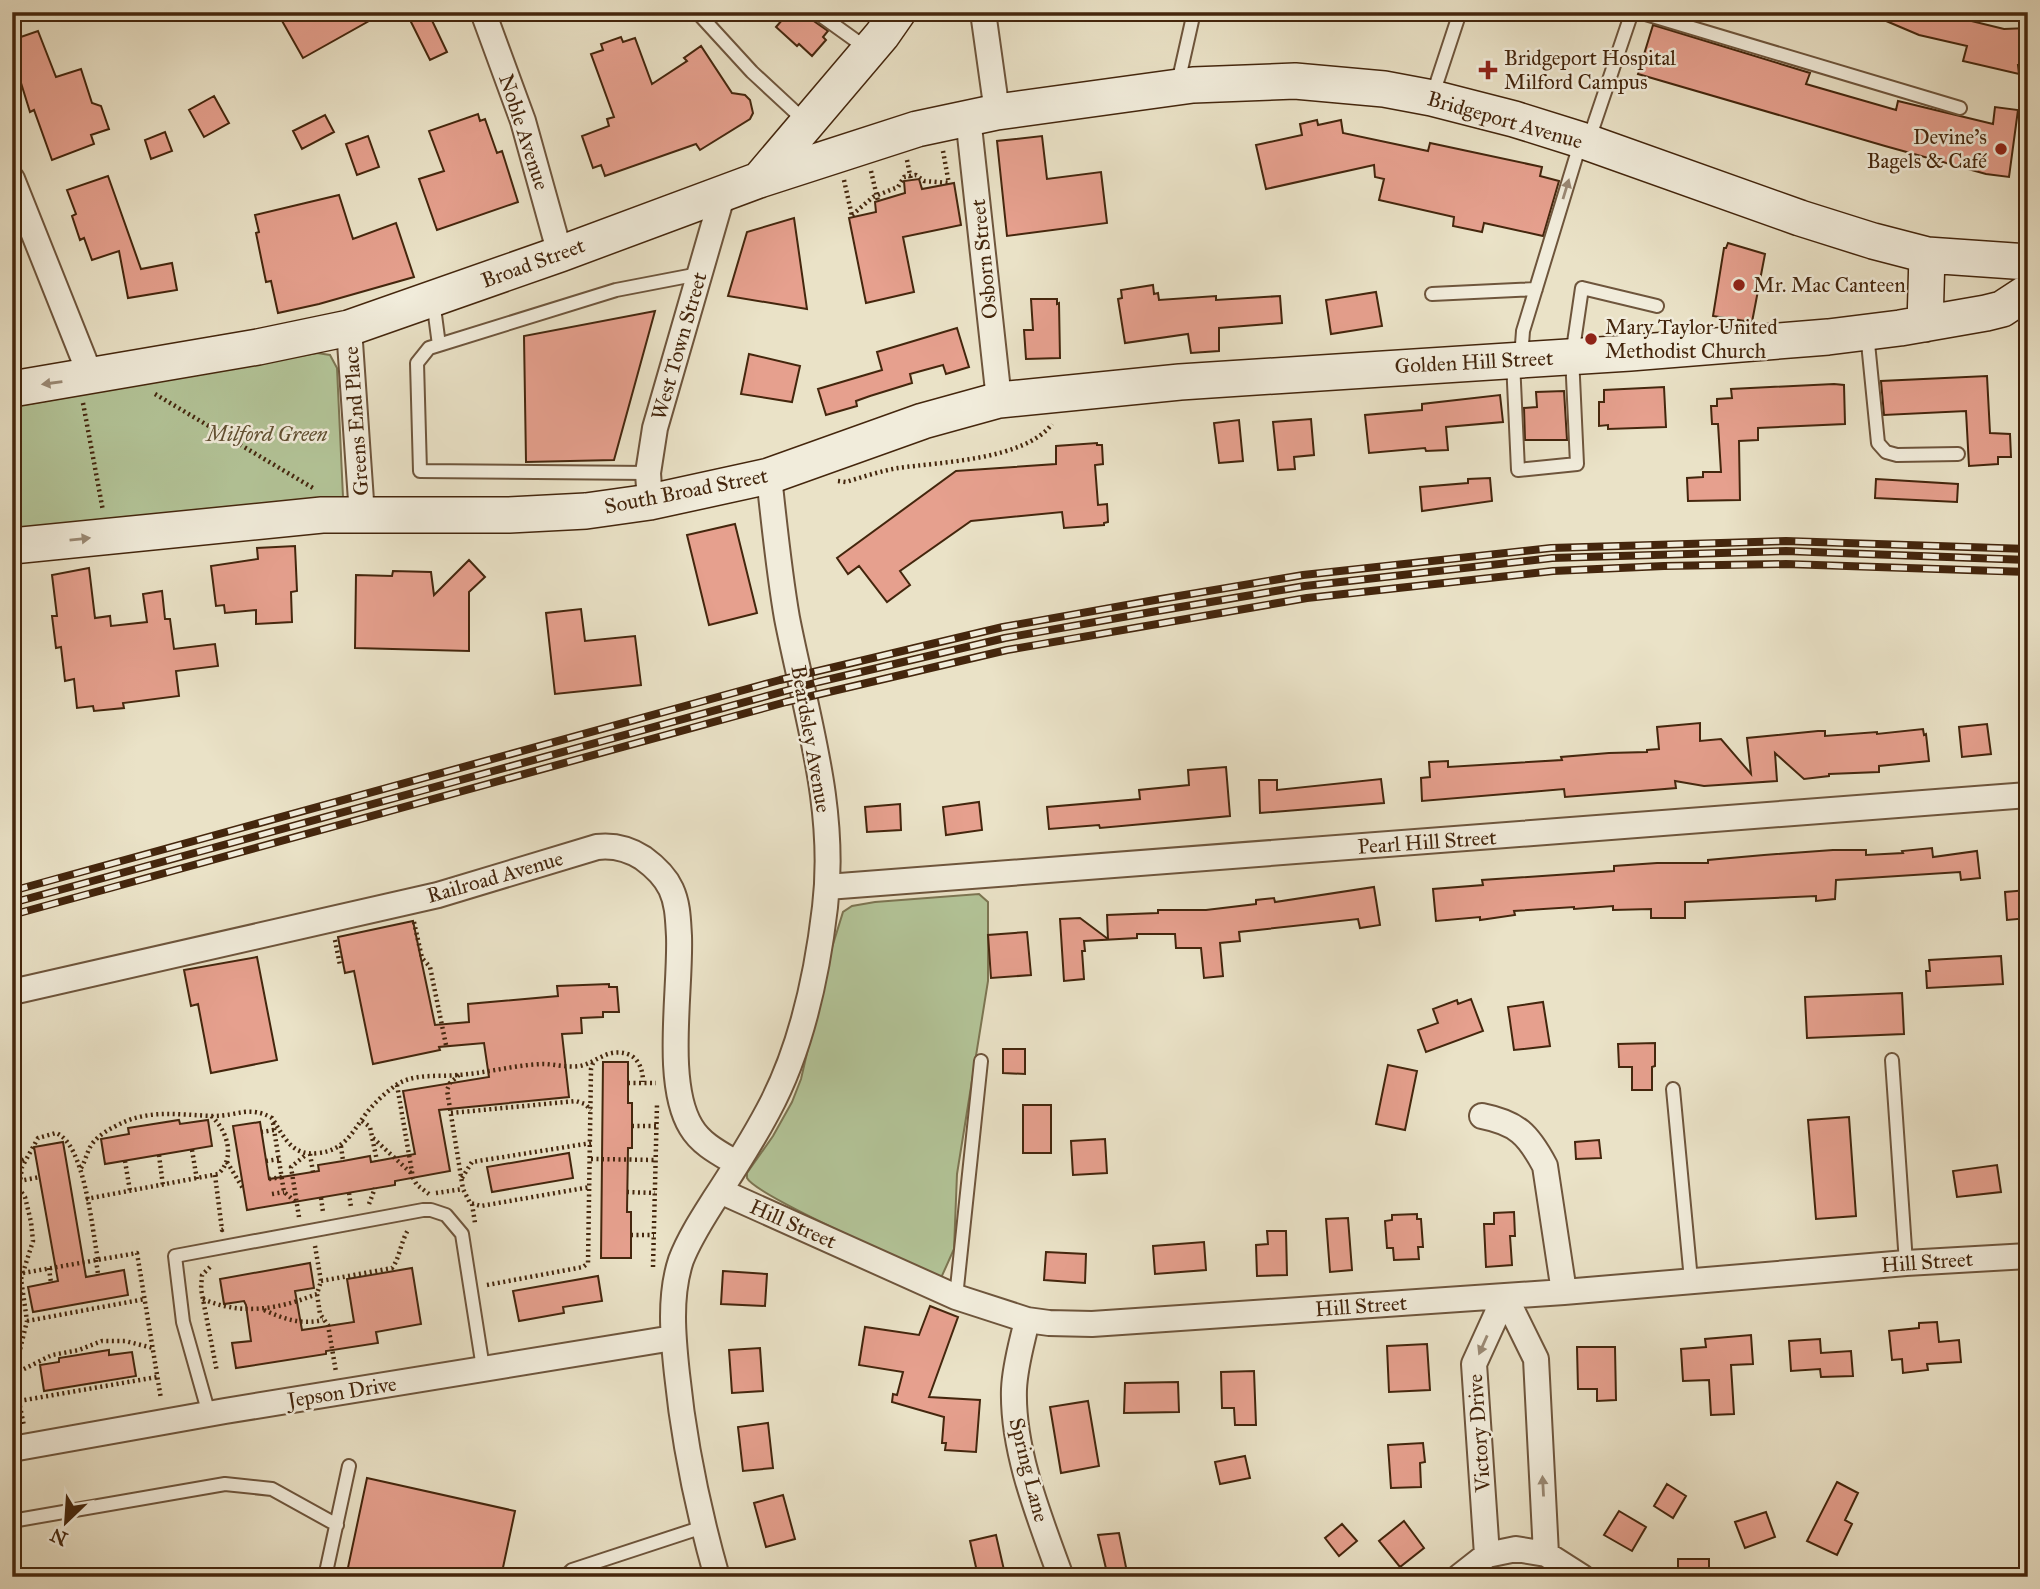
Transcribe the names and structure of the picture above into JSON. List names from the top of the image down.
{
  "streets": {
    "main road": [
      "Bridgeport Avenue",
      "Broad Street",
      "Golden Hill Street",
      "South Broad Street"
    ],
    "street": [
      "Noble Avenue",
      "Osborn Street",
      "West Town Street",
      "Greens End Place",
      "Beardsley Avenue",
      "Pearl Hill Street",
      "Railroad Avenue",
      "Hill Street",
      "Jepson Drive",
      "Victory Drive",
      "Spring Lane"
    ]
  },
  "crossings": [
    ["Bridgeport Avenue", "Osborn Street"],
    ["Bridgeport Avenue", "Broad Street"],
    ["Noble Avenue", "Broad Street"],
    ["Osborn Street", "Broad Street"],
    ["Osborn Street", "Golden Hill Street"],
    ["Osborn Street", "South Broad Street"],
    ["Broad Street", "West Town Street"],
    ["Broad Street", "Greens End Place"],
    ["West Town Street", "South Broad Street"],
    ["Golden Hill Street", "South Broad Street"],
    ["Greens End Place", "South Broad Street"],
    ["South Broad Street", "Beardsley Avenue"],
    ["Beardsley Avenue", "Pearl Hill Street"],
    ["Beardsley Avenue", "Railroad Avenue"],
    ["Beardsley Avenue", "Hill Street"],
    ["Hill Street", "Victory Drive"],
    ["Hill Street", "Spring Lane"]
  ],
  "parks": ["Milford Green"],
  "places": {
    "health": ["Bridgeport Hospital Milford Campus"],
    "other": ["Devine's Bagels & Café", "Mr. Mac Canteen", "Mary Taylor United Methodist Church"]
  },
  "north": "bottom left"
}
